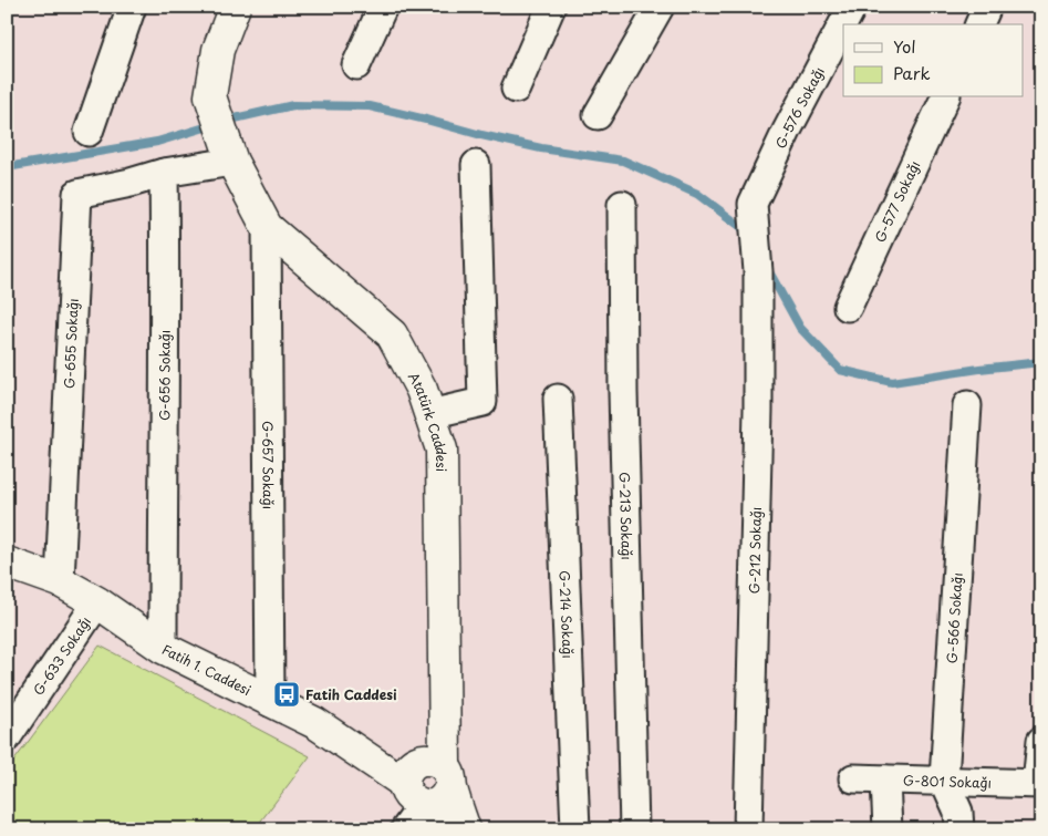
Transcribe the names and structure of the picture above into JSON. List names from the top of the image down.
{
  "streets": {
    "street": [
      "G-576 Sokağı",
      "G-577 Sokağı",
      "G-655 Sokağı",
      "G-656 Sokağı",
      "Atatürk Caddesi",
      "G-657 Sokağı",
      "G-213 Sokağı",
      "G-212 Sokağı",
      "G-214 Sokağı",
      "G-566 Sokağı",
      "G-633 Sokağı",
      "Fatih 1. Caddesi",
      "G-801 Sokağı"
    ]
  },
  "crossings": [
    ["G-576 Sokağı", "G-212 Sokağı"],
    ["G-655 Sokağı", "G-656 Sokağı"],
    ["G-655 Sokağı", "Fatih 1. Caddesi"],
    ["G-656 Sokağı", "Fatih 1. Caddesi"],
    ["Atatürk Caddesi", "G-657 Sokağı"],
    ["G-657 Sokağı", "Fatih 1. Caddesi"],
    ["G-566 Sokağı", "G-801 Sokağı"],
    ["G-633 Sokağı", "Fatih 1. Caddesi"]
  ],
  "places": {
    "bus stop": ["Fatih Caddesi"]
  },
  "legend": ["Yol", "Park"]
}
